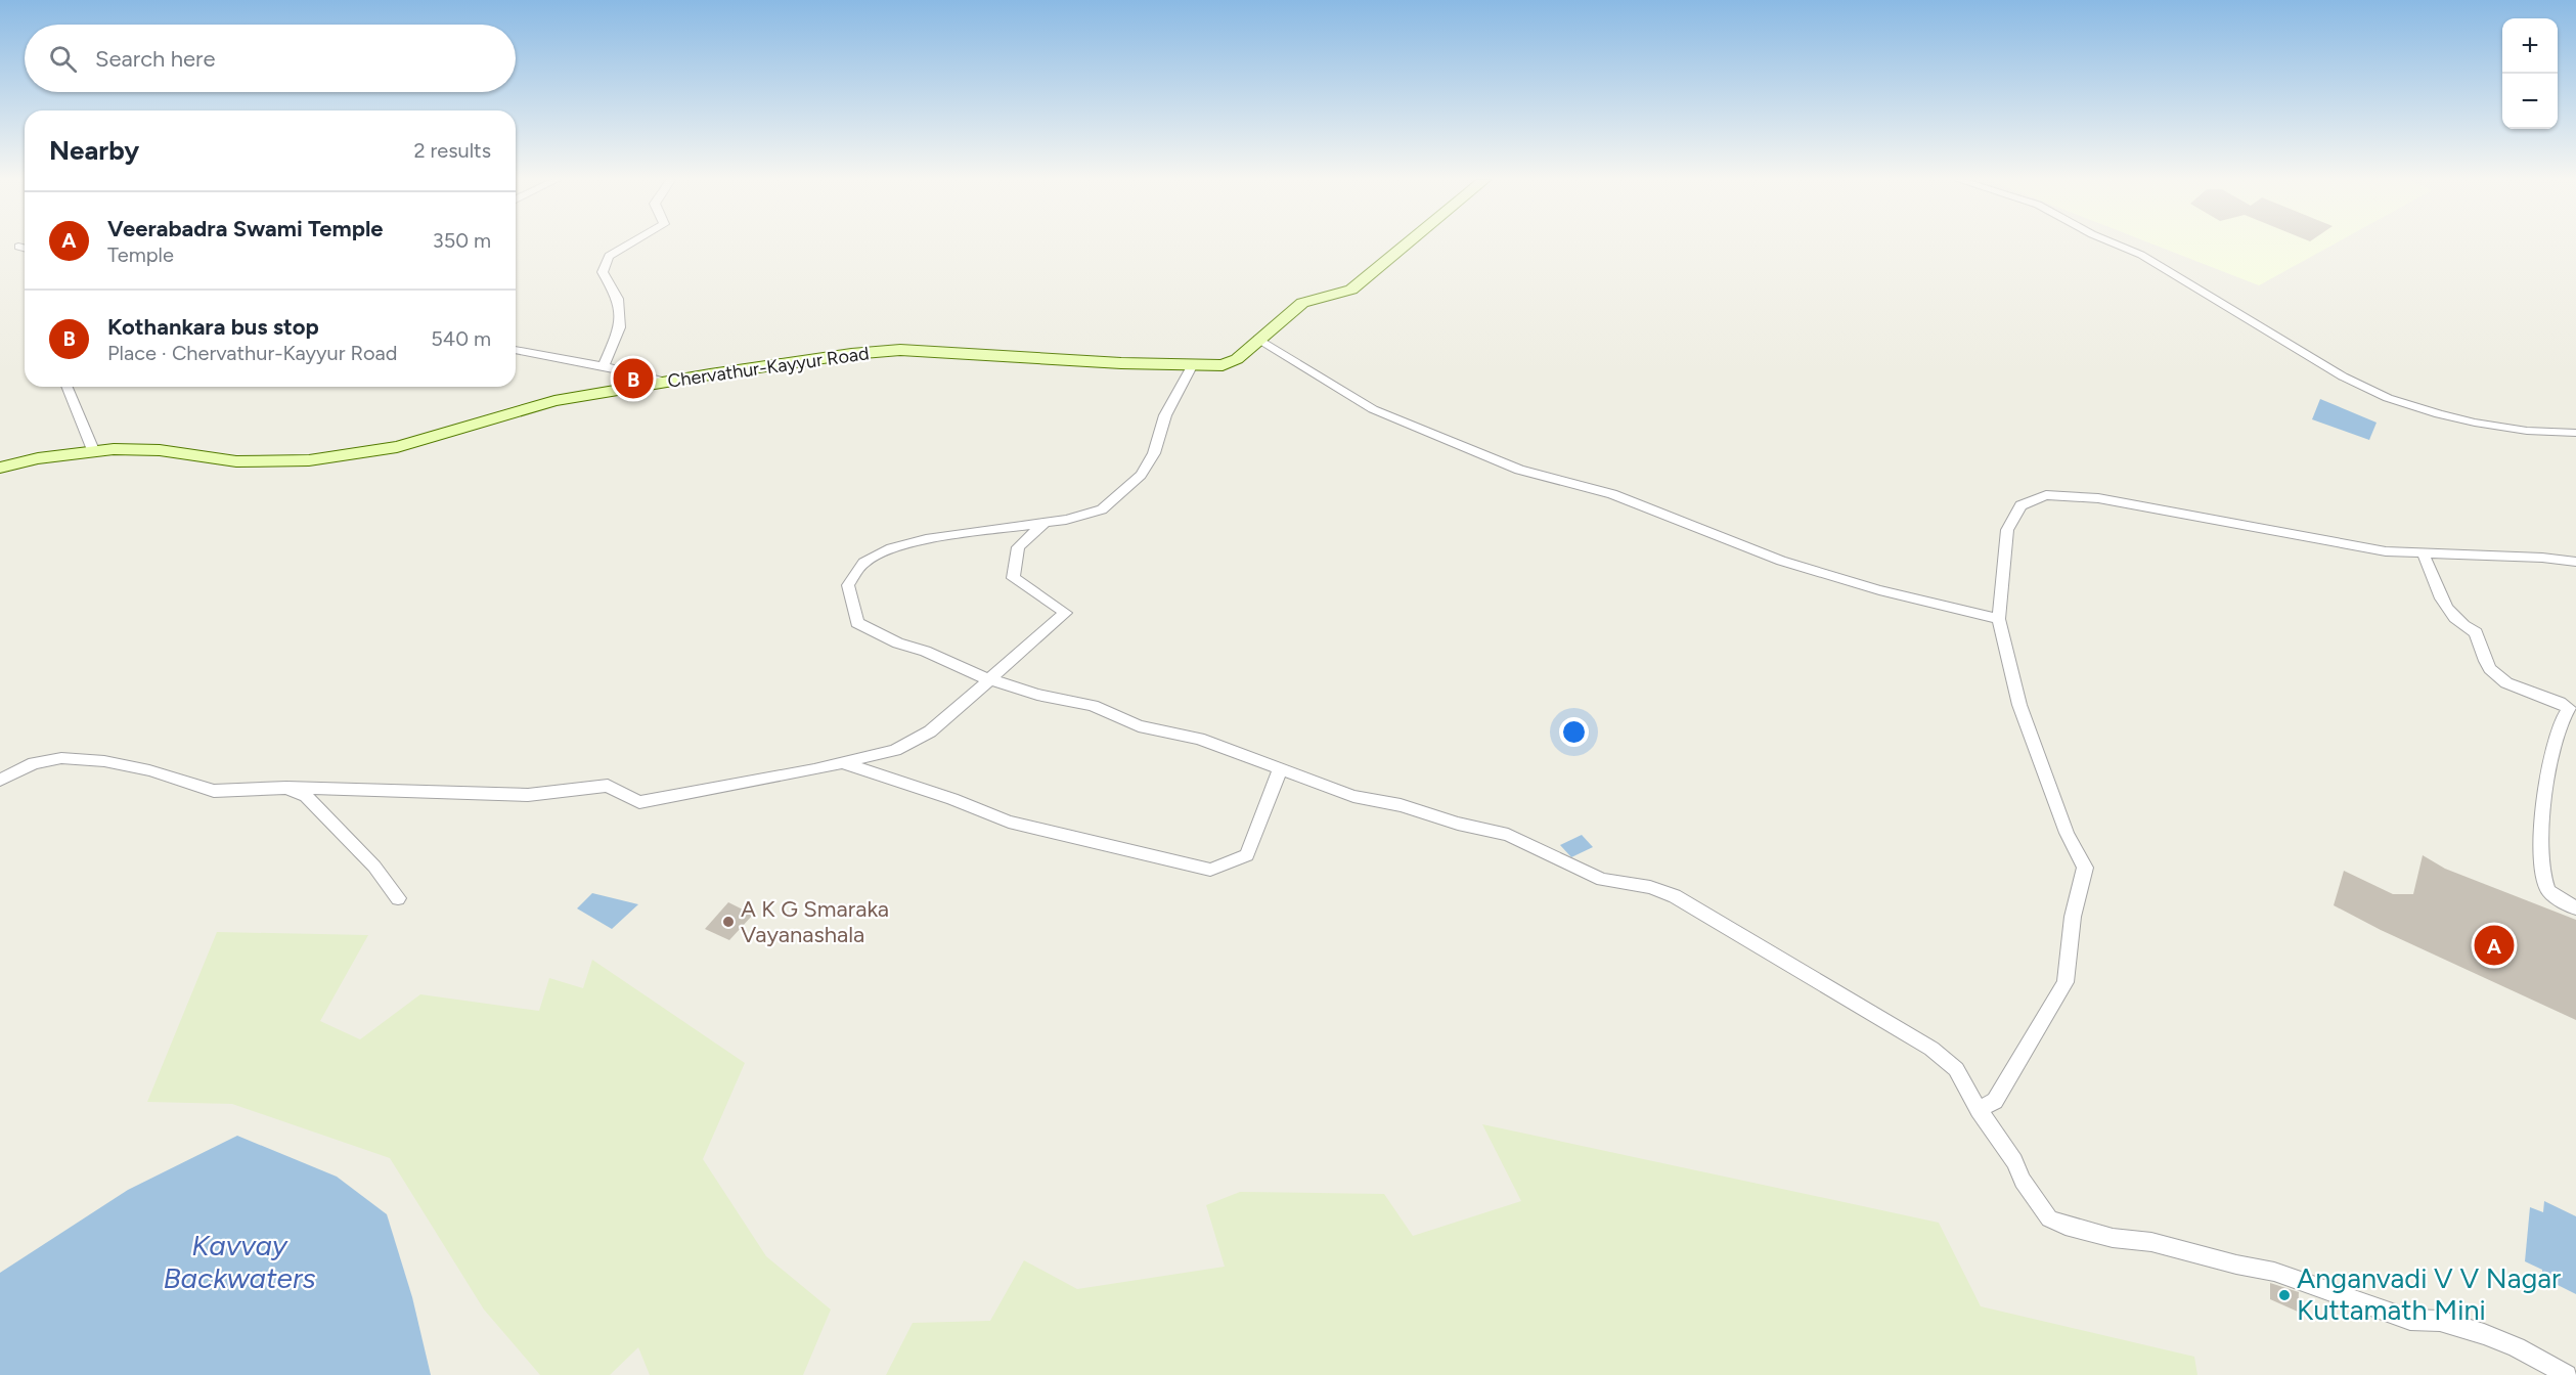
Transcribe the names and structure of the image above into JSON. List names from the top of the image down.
{
  "streets": {
    "main road": ["Chervathur-Kayyur Road"]
  },
  "water": ["Kavvay Backwaters"],
  "places": ["A K G Smaraka Vayanashala", "Anganvadi V V Nagar Kuttamath Mini"],
  "page": {
    "map_buttons": ["+", "−"],
    "search": "Search here",
    "heading": ["Nearby", "2 results"],
    "list": [
      {
        "mark": "A",
        "name": "Veerabadra Swami Temple",
        "note": "Temple",
        "value": "350 m"
      },
      {
        "mark": "B",
        "name": "Kothankara bus stop",
        "note": "Place · Chervathur-Kayyur Road",
        "value": "540 m"
      }
    ],
    "pins": ["B", "A"]
  }
}
